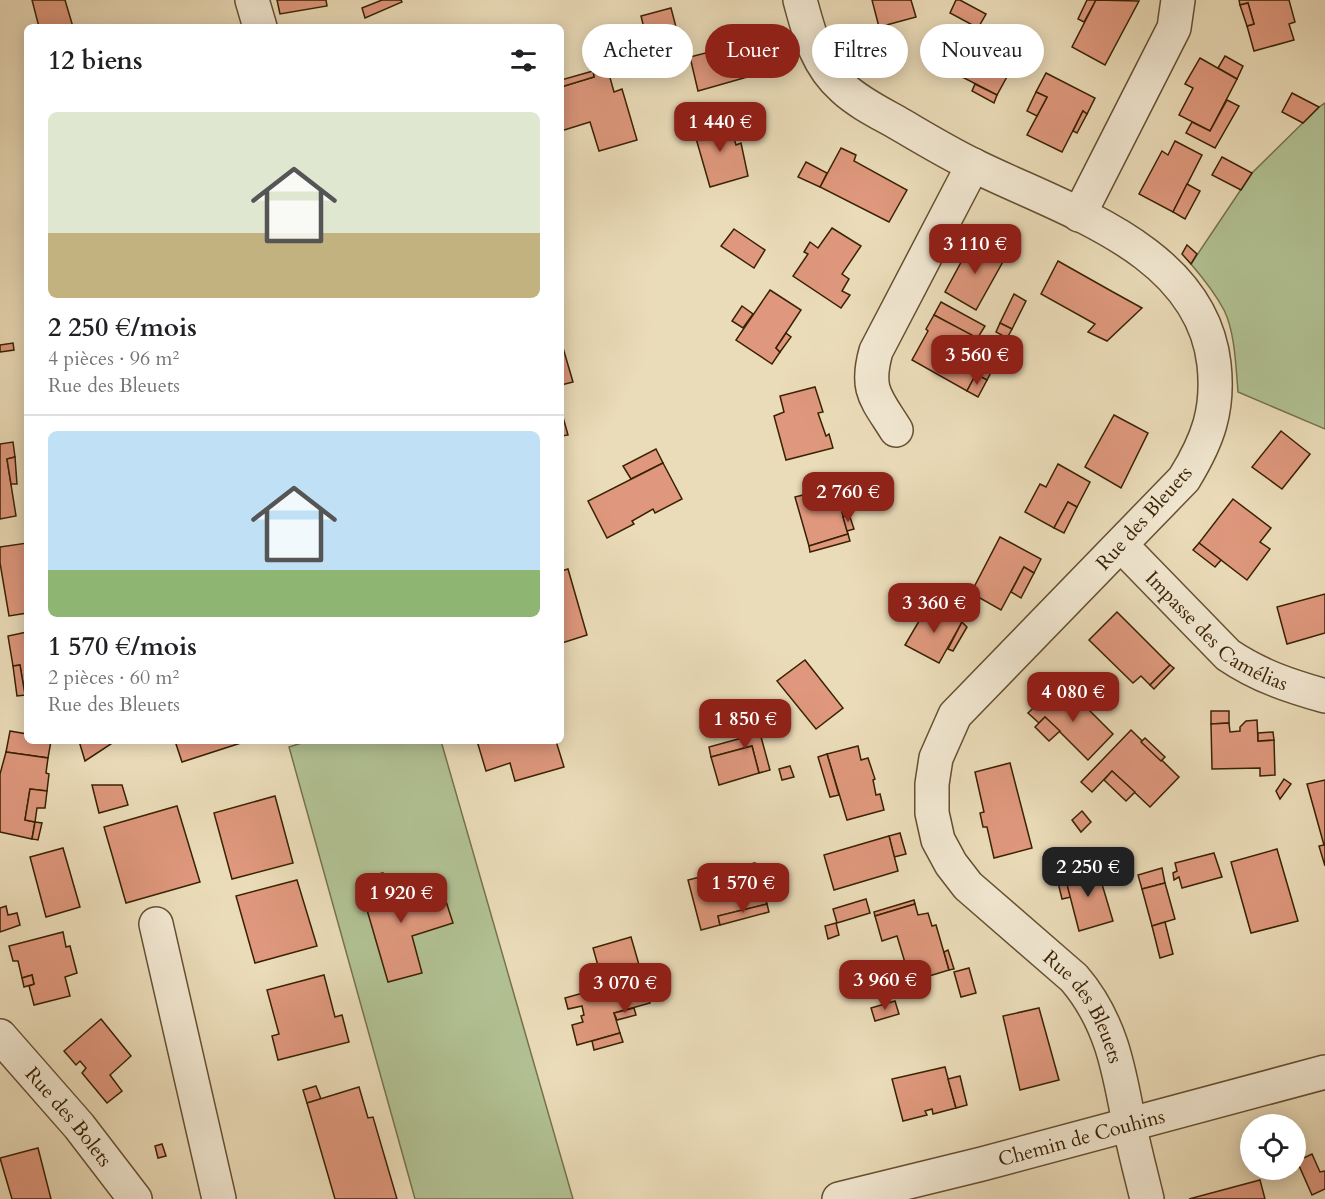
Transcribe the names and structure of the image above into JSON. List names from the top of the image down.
{
  "streets": {
    "street": [
      "Rue des Bleuets",
      "Impasse des Camélias",
      "Rue des Bolets",
      "Chemin de Couhins"
    ]
  },
  "crossings": [
    ["Rue des Bleuets", "Impasse des Camélias"],
    ["Rue des Bleuets", "Chemin de Couhins"]
  ],
  "page": {
    "chip": [
      "Acheter",
      "Louer",
      "Filtres",
      "Nouveau"
    ],
    "heading": "12 biens",
    "list": [
      {
        "name": "2 250 €/mois",
        "note": "4 pièces · 96 m² · Rue des Bleuets"
      },
      {
        "name": "1 570 €/mois",
        "note": "2 pièces · 60 m² · Rue des Bleuets"
      }
    ],
    "price": [
      "1 440 €",
      "3 110 €",
      "3 560 €",
      "2 760 €",
      "3 360 €",
      "4 080 €",
      "1 850 €",
      "2 250 €",
      "1 570 €",
      "1 920 €",
      "3 960 €",
      "3 070 €"
    ]
  }
}
